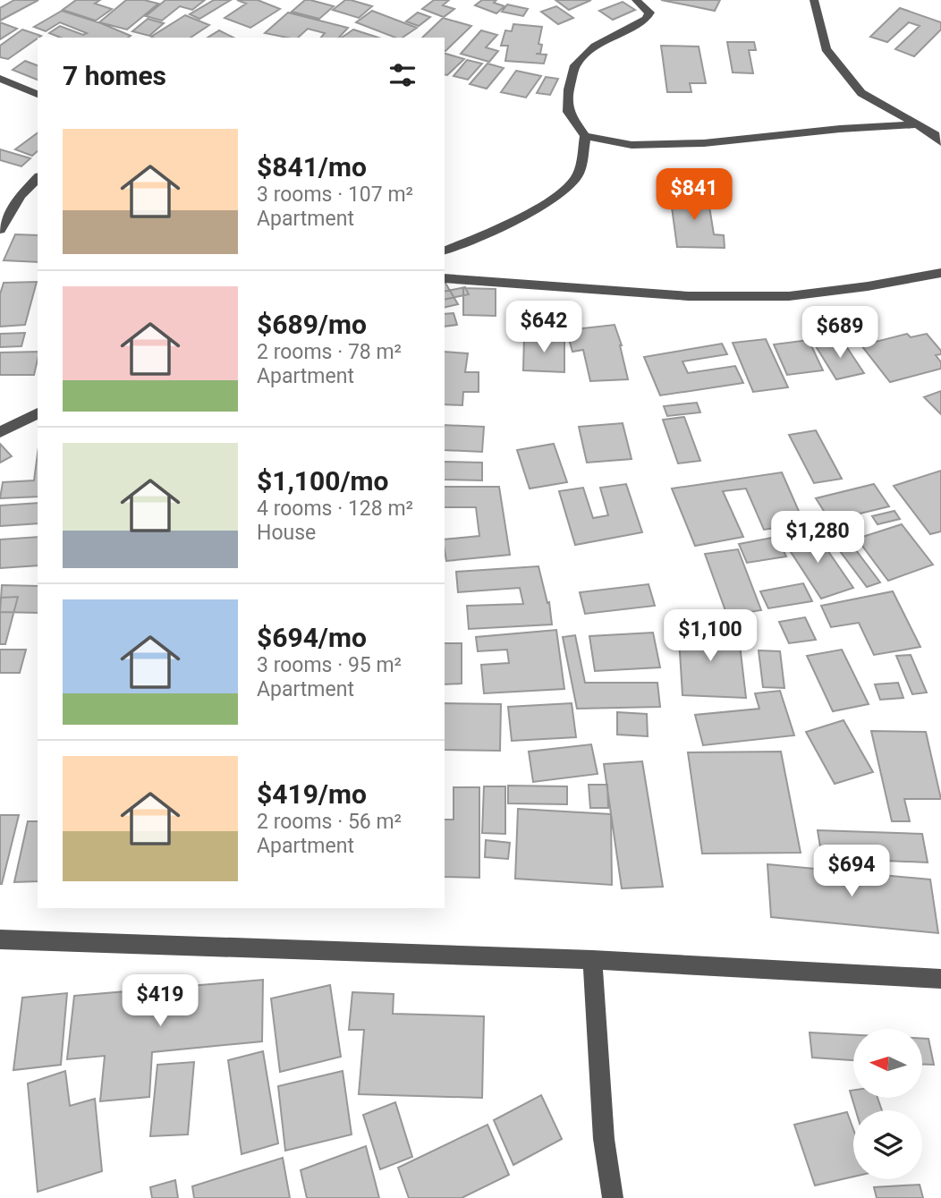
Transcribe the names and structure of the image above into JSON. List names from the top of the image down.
{
  "north": "left",
  "page": {
    "heading": "7 homes",
    "list": [
      {
        "name": "$841/mo",
        "note": "3 rooms · 107 m² · Apartment"
      },
      {
        "name": "$689/mo",
        "note": "2 rooms · 78 m² · Apartment"
      },
      {
        "name": "$1,100/mo",
        "note": "4 rooms · 128 m² · House"
      },
      {
        "name": "$694/mo",
        "note": "3 rooms · 95 m² · Apartment"
      },
      {
        "name": "$419/mo",
        "note": "2 rooms · 56 m² · Apartment"
      }
    ],
    "price": [
      "$841",
      "$642",
      "$689",
      "$1,280",
      "$1,100",
      "$694",
      "$419"
    ]
  }
}
